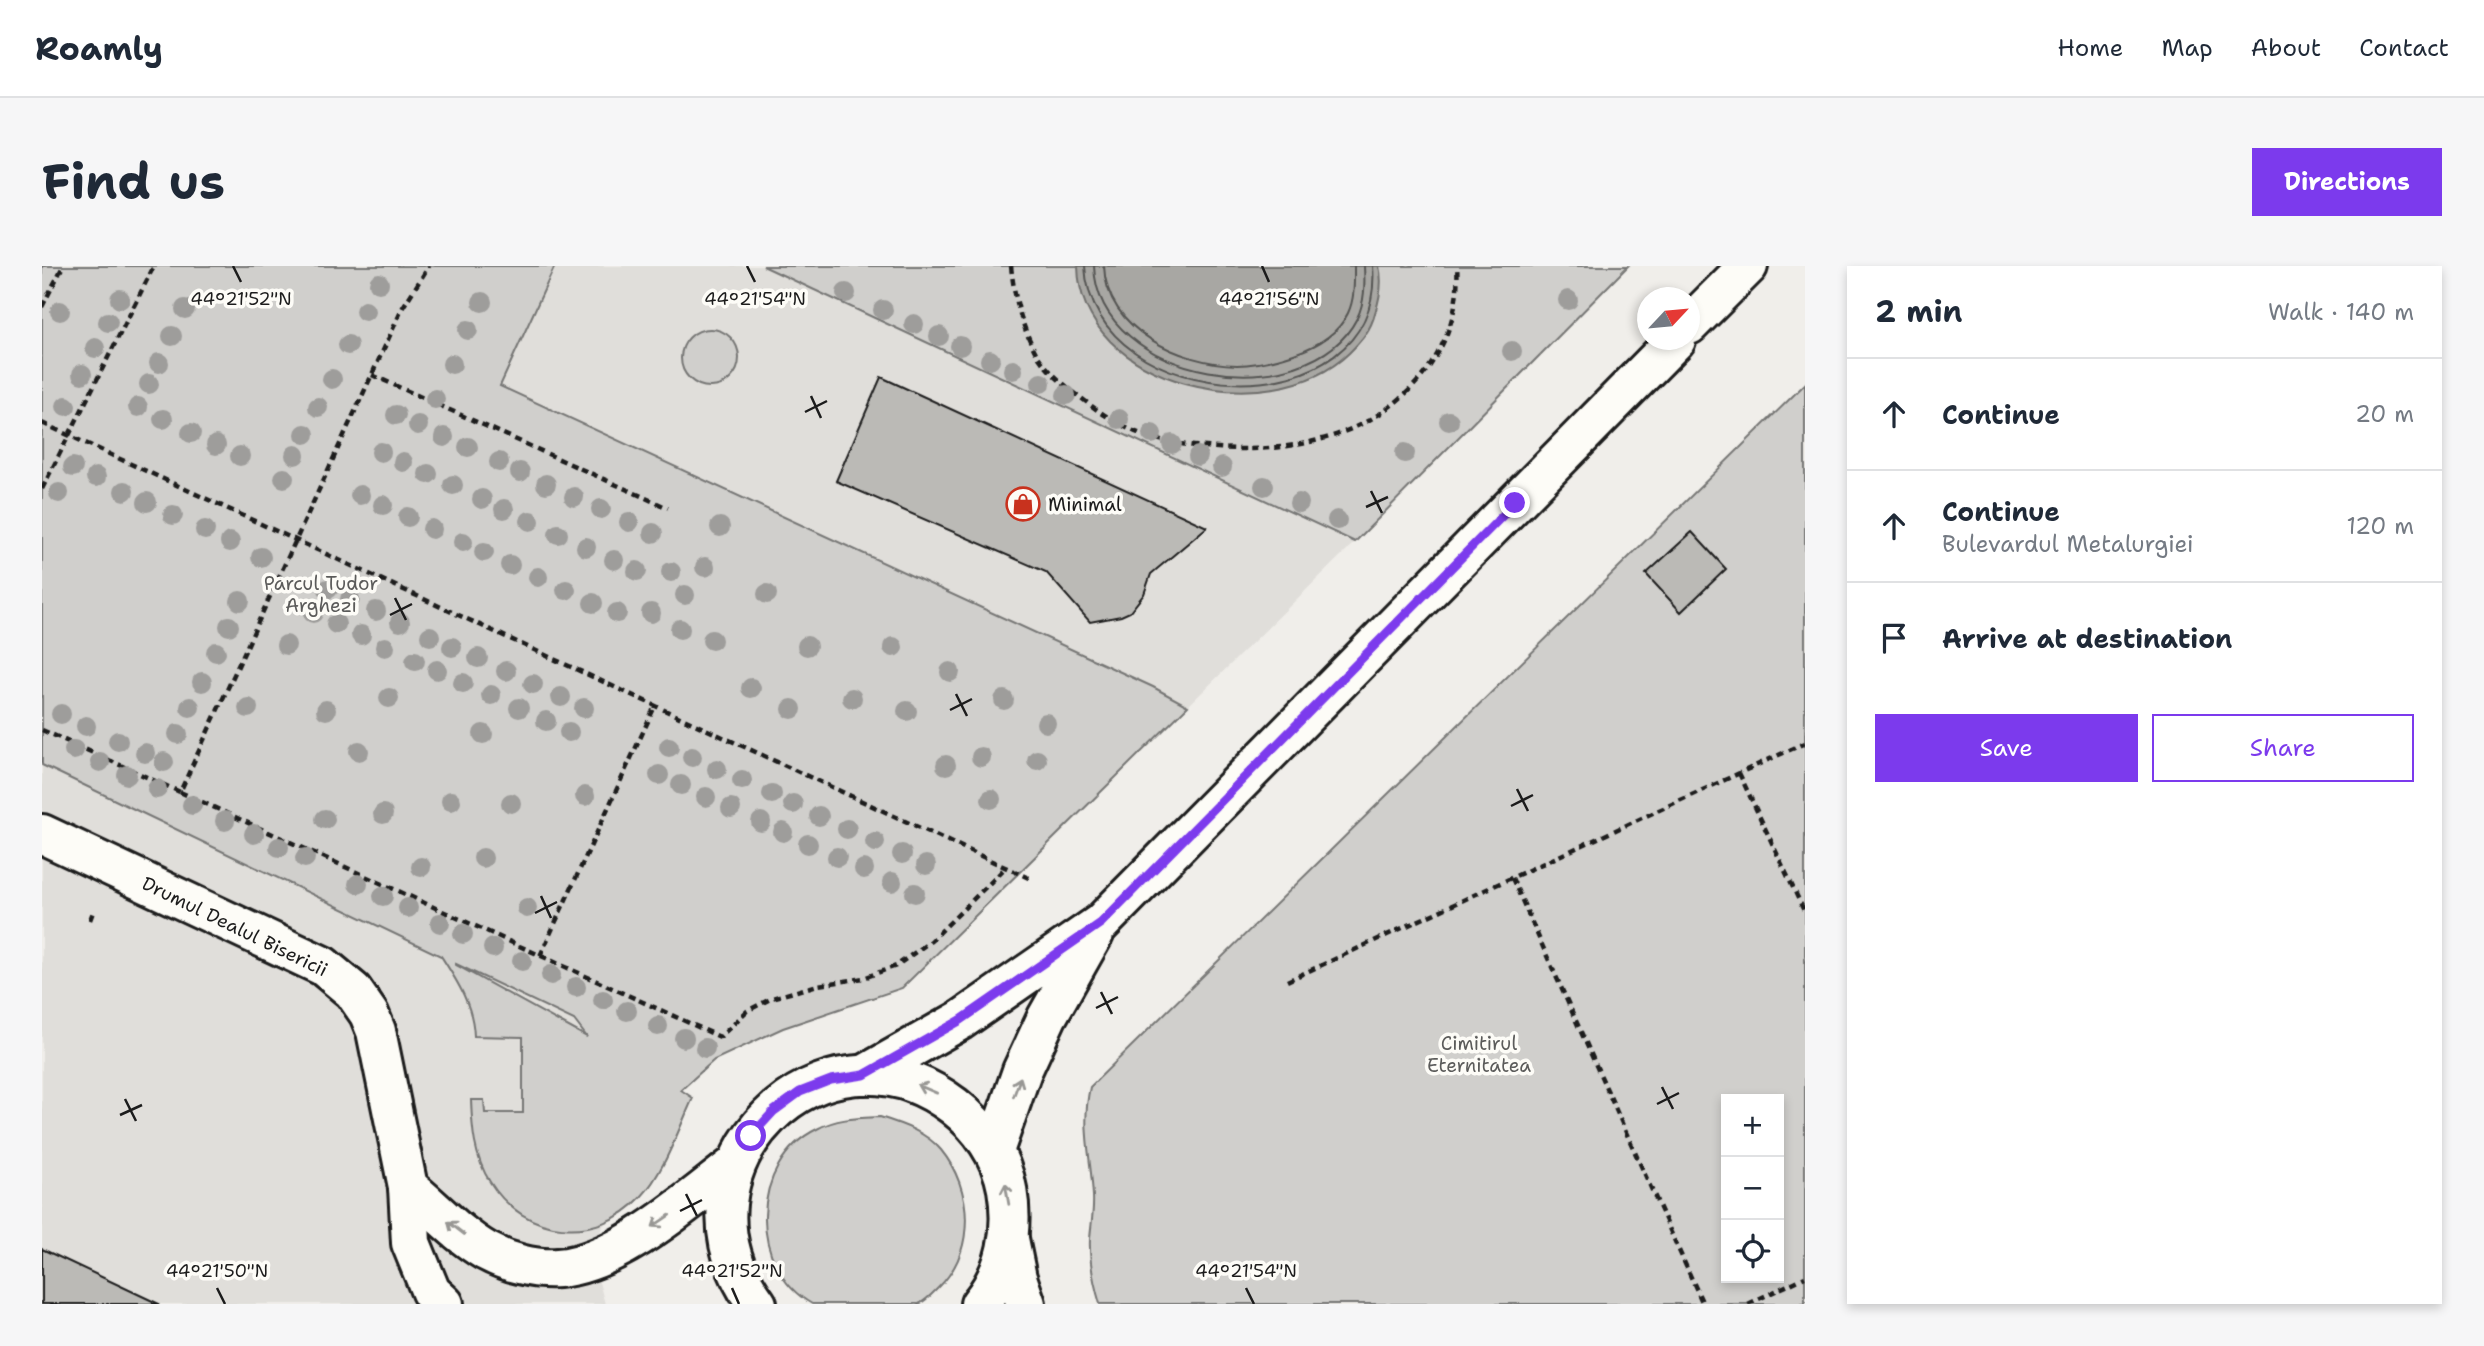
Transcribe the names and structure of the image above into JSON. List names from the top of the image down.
{
  "streets": {
    "main road": ["Drumul Dealul Bisericii"]
  },
  "parks": ["Parcul Tudor Arghezi", "Cimitirul Eternitatea"],
  "places": {
    "shop": ["Minimal"]
  },
  "north": "top right",
  "page": {
    "header": "Roamly",
    "nav": [
      "Home",
      "Map",
      "About",
      "Contact"
    ],
    "buttons": [
      "Directions",
      ["Save", "Share"]
    ],
    "title": "Find us",
    "heading": ["2 min", "Walk · 140 m"],
    "list": [
      ["Continue", "20 m"],
      ["Continue", "Bulevardul Metalurgiei", "120 m"],
      "Arrive at destination"
    ],
    "map_buttons": ["+", "−"]
  },
  "coordinates": [
    "44°21'52\"N",
    "44°21'54\"N",
    "44°21'56\"N",
    "44°21'50\"N"
  ]
}
